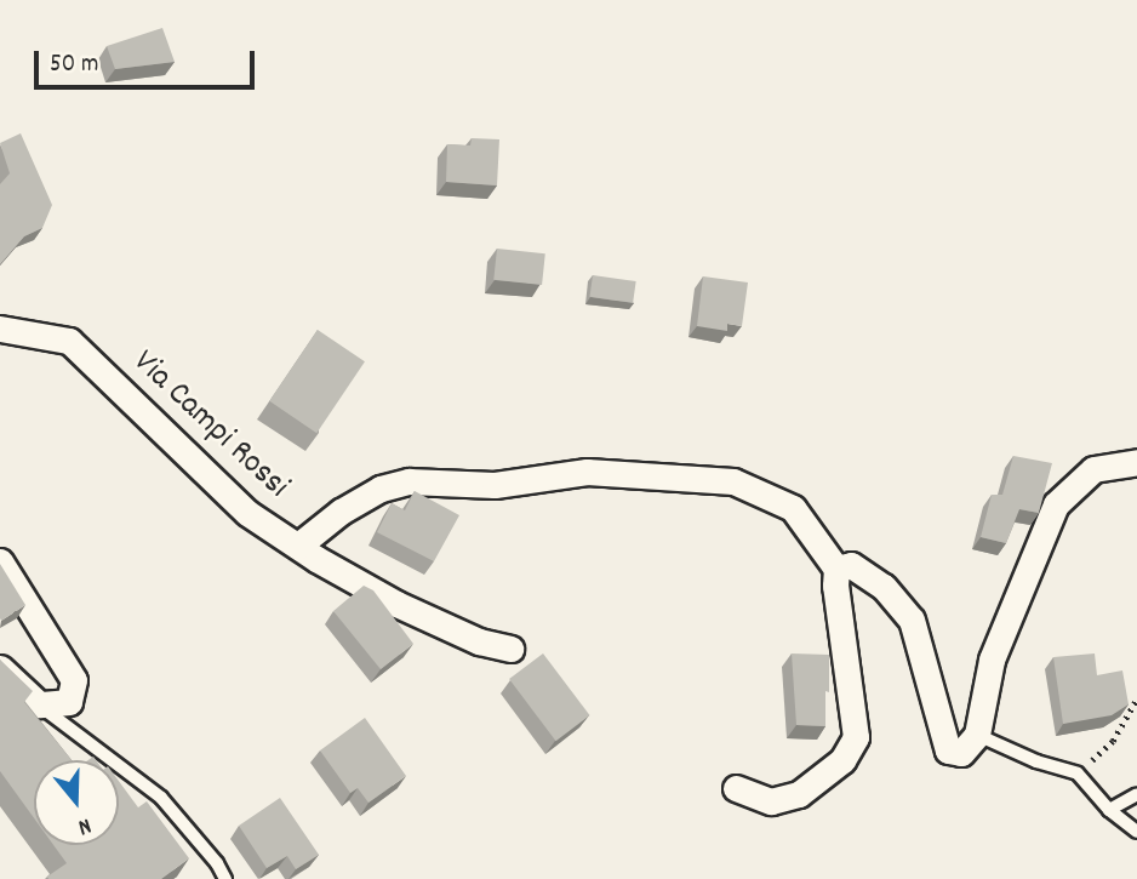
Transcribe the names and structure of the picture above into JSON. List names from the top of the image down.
{
  "streets": {
    "street": ["Via Campi Rossi"]
  },
  "scale_bar": "50 m",
  "north": "bottom"
}
